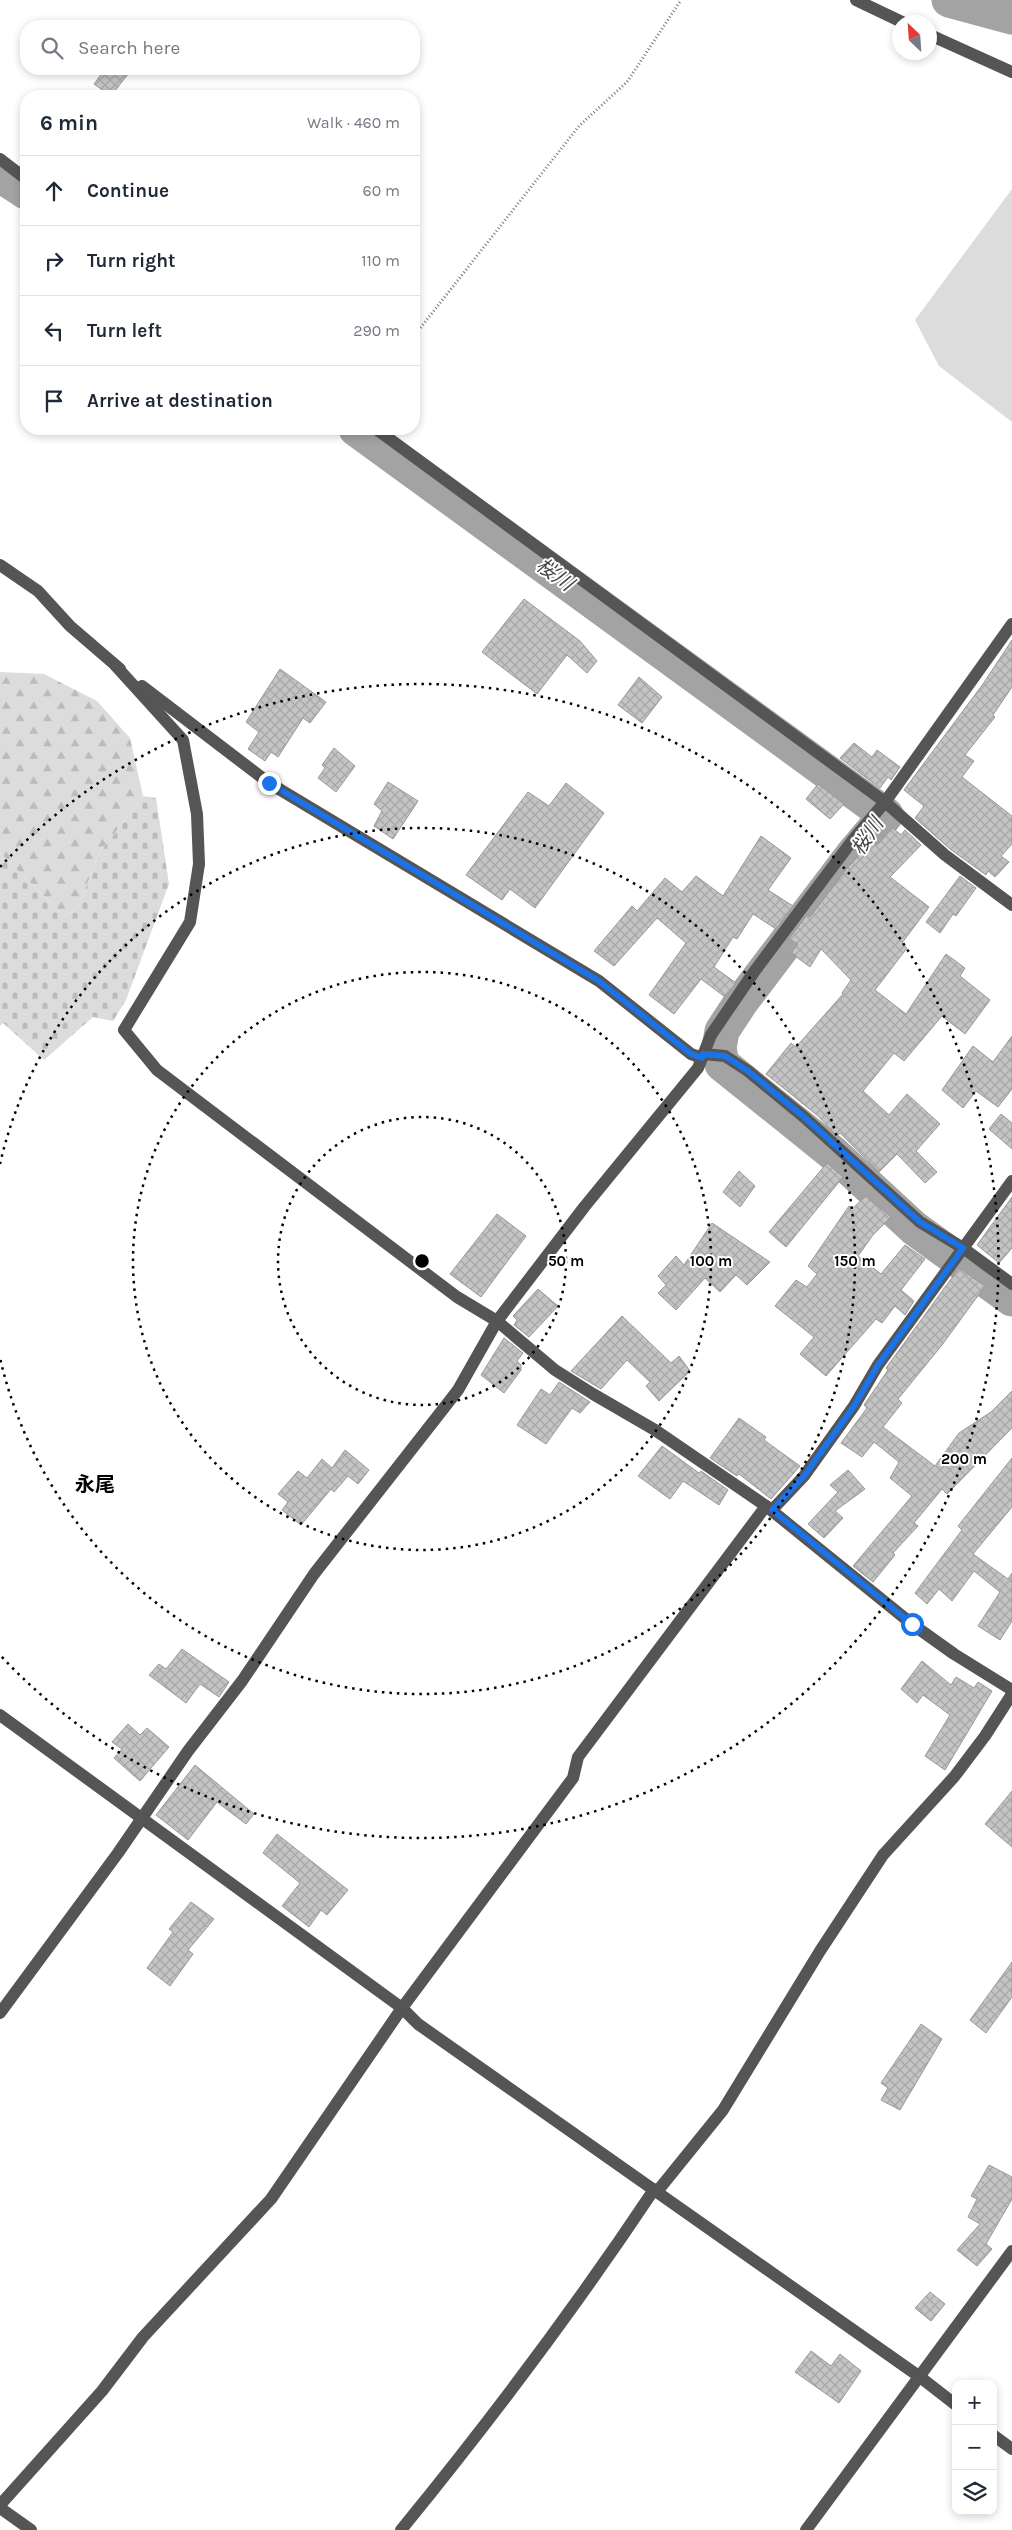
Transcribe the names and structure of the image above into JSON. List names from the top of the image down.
{
  "districts": ["永尾"],
  "water": ["桜川"],
  "north": "top left",
  "page": {
    "search": "Search here",
    "heading": ["6 min", "Walk · 460 m"],
    "list": [
      ["Continue", "60 m"],
      ["Turn right", "110 m"],
      ["Turn left", "290 m"],
      "Arrive at destination"
    ],
    "map_buttons": ["+", "−"]
  },
  "rings": [
    "50 m",
    "100 m",
    "150 m",
    "200 m"
  ]
}
